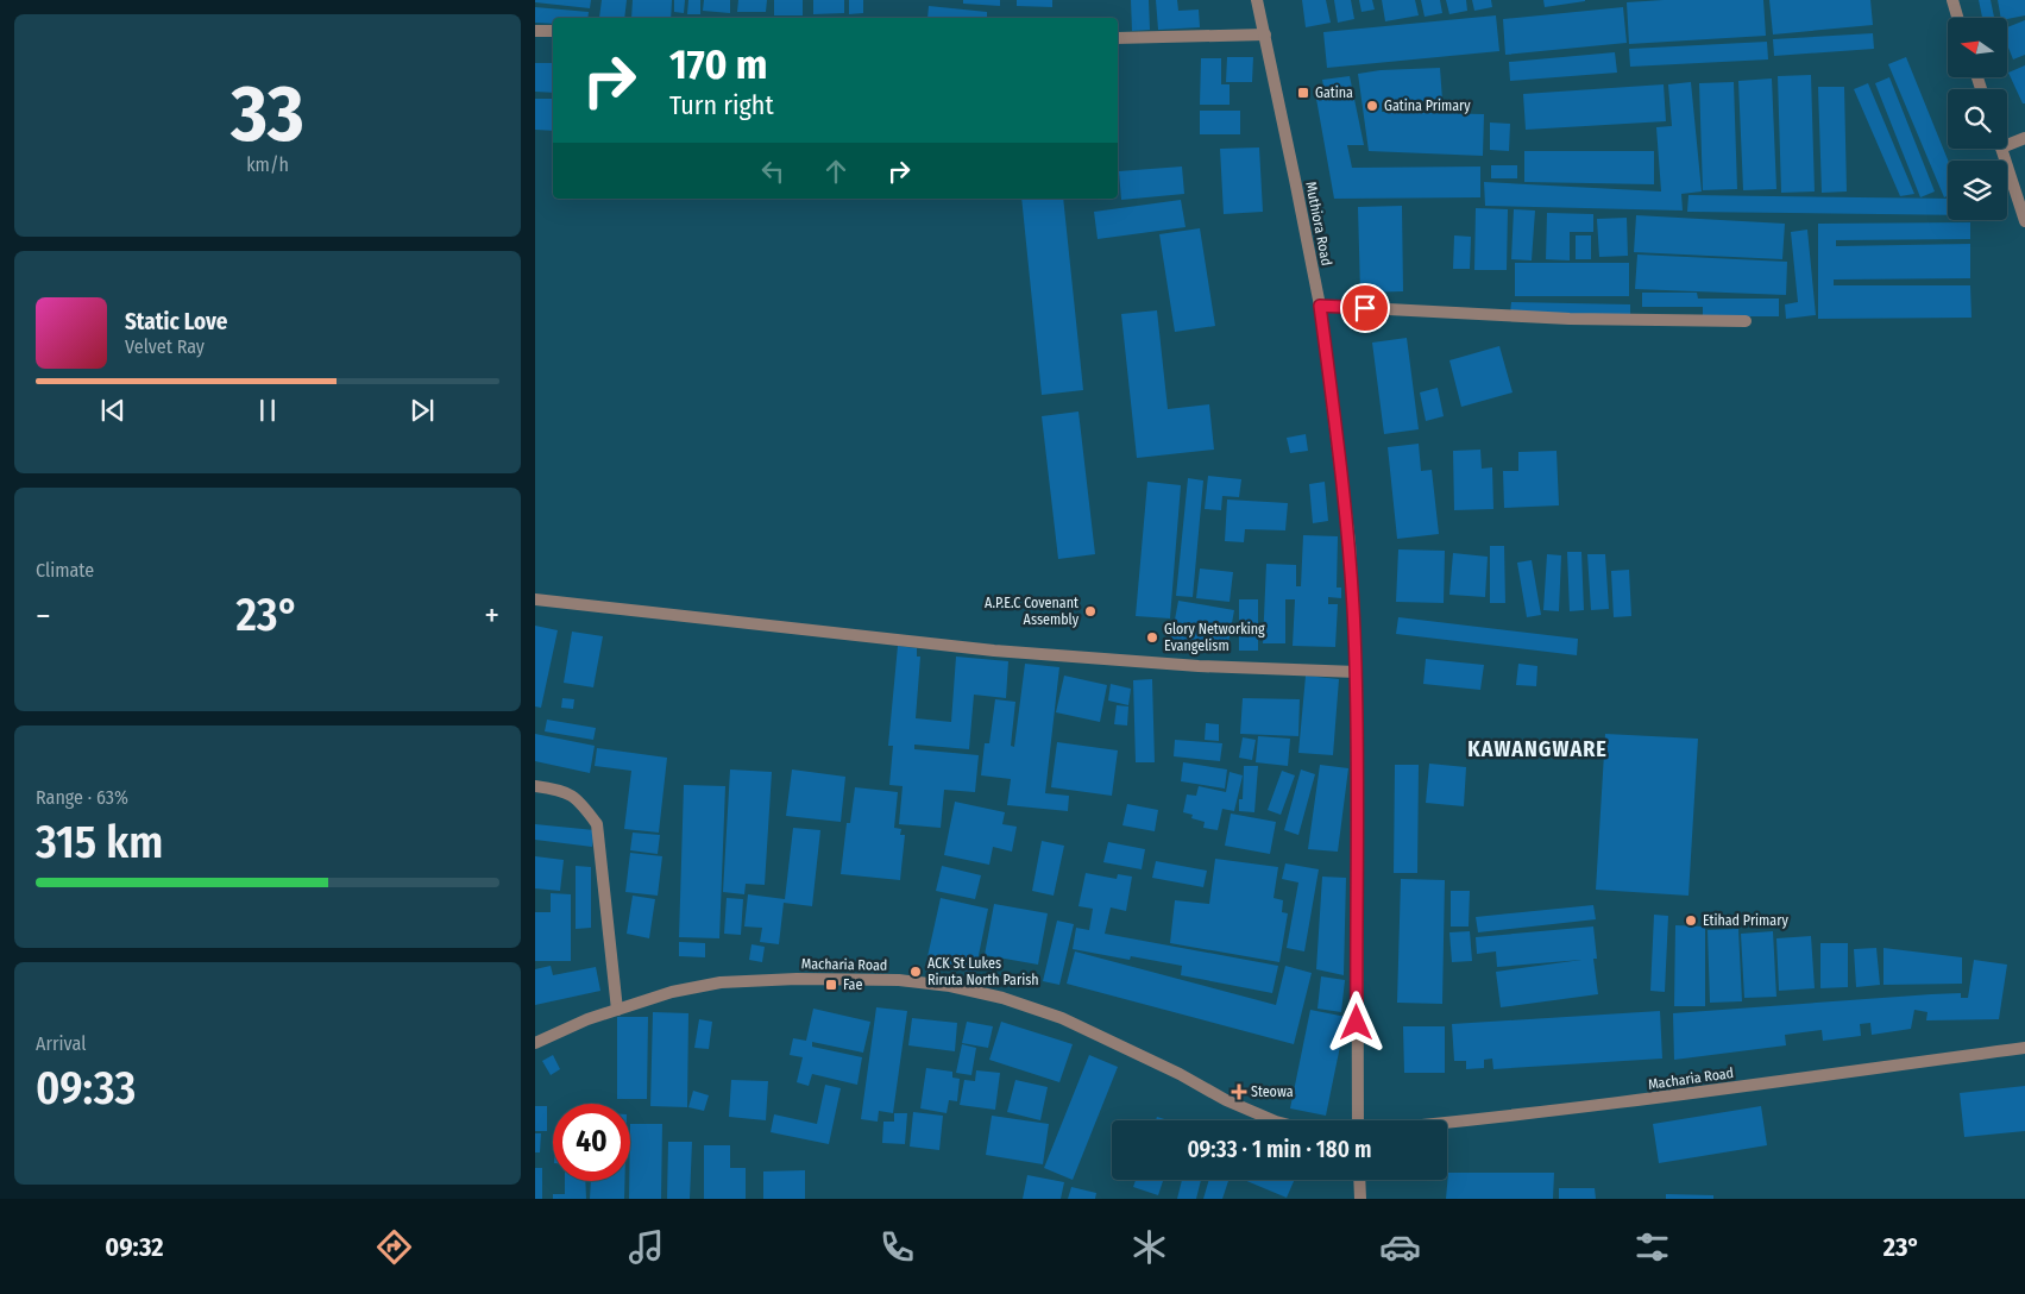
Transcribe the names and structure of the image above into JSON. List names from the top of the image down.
{
  "streets": {
    "street": ["Muthiora Road", "Macharia Road"]
  },
  "districts": ["KAWANGWARE"],
  "places": {
    "transit": ["Gatina", "Fae"],
    "other": [
      "Gatina Primary",
      "A.P.E.C Covenant Assembly",
      "Glory Networking Evangelism",
      "Etihad Primary",
      "ACK St Lukes Riruta North Parish"
    ],
    "health": ["Steowa"]
  },
  "north": "left",
  "page": {
    "tile": [
      ["33", "km/h"],
      "Climate",
      ["Range · 63%", "315 km"],
      ["Arrival", "09:33"]
    ],
    "turn": ["170 m", "Turn right"],
    "song": ["Static Love", "Velvet Ray"],
    "heat": ["−", "23°", "+"],
    "limit": "40",
    "trip": "09:33 · 1 min · 180 m",
    "tabs": ["09:32", "23°"]
  }
}
